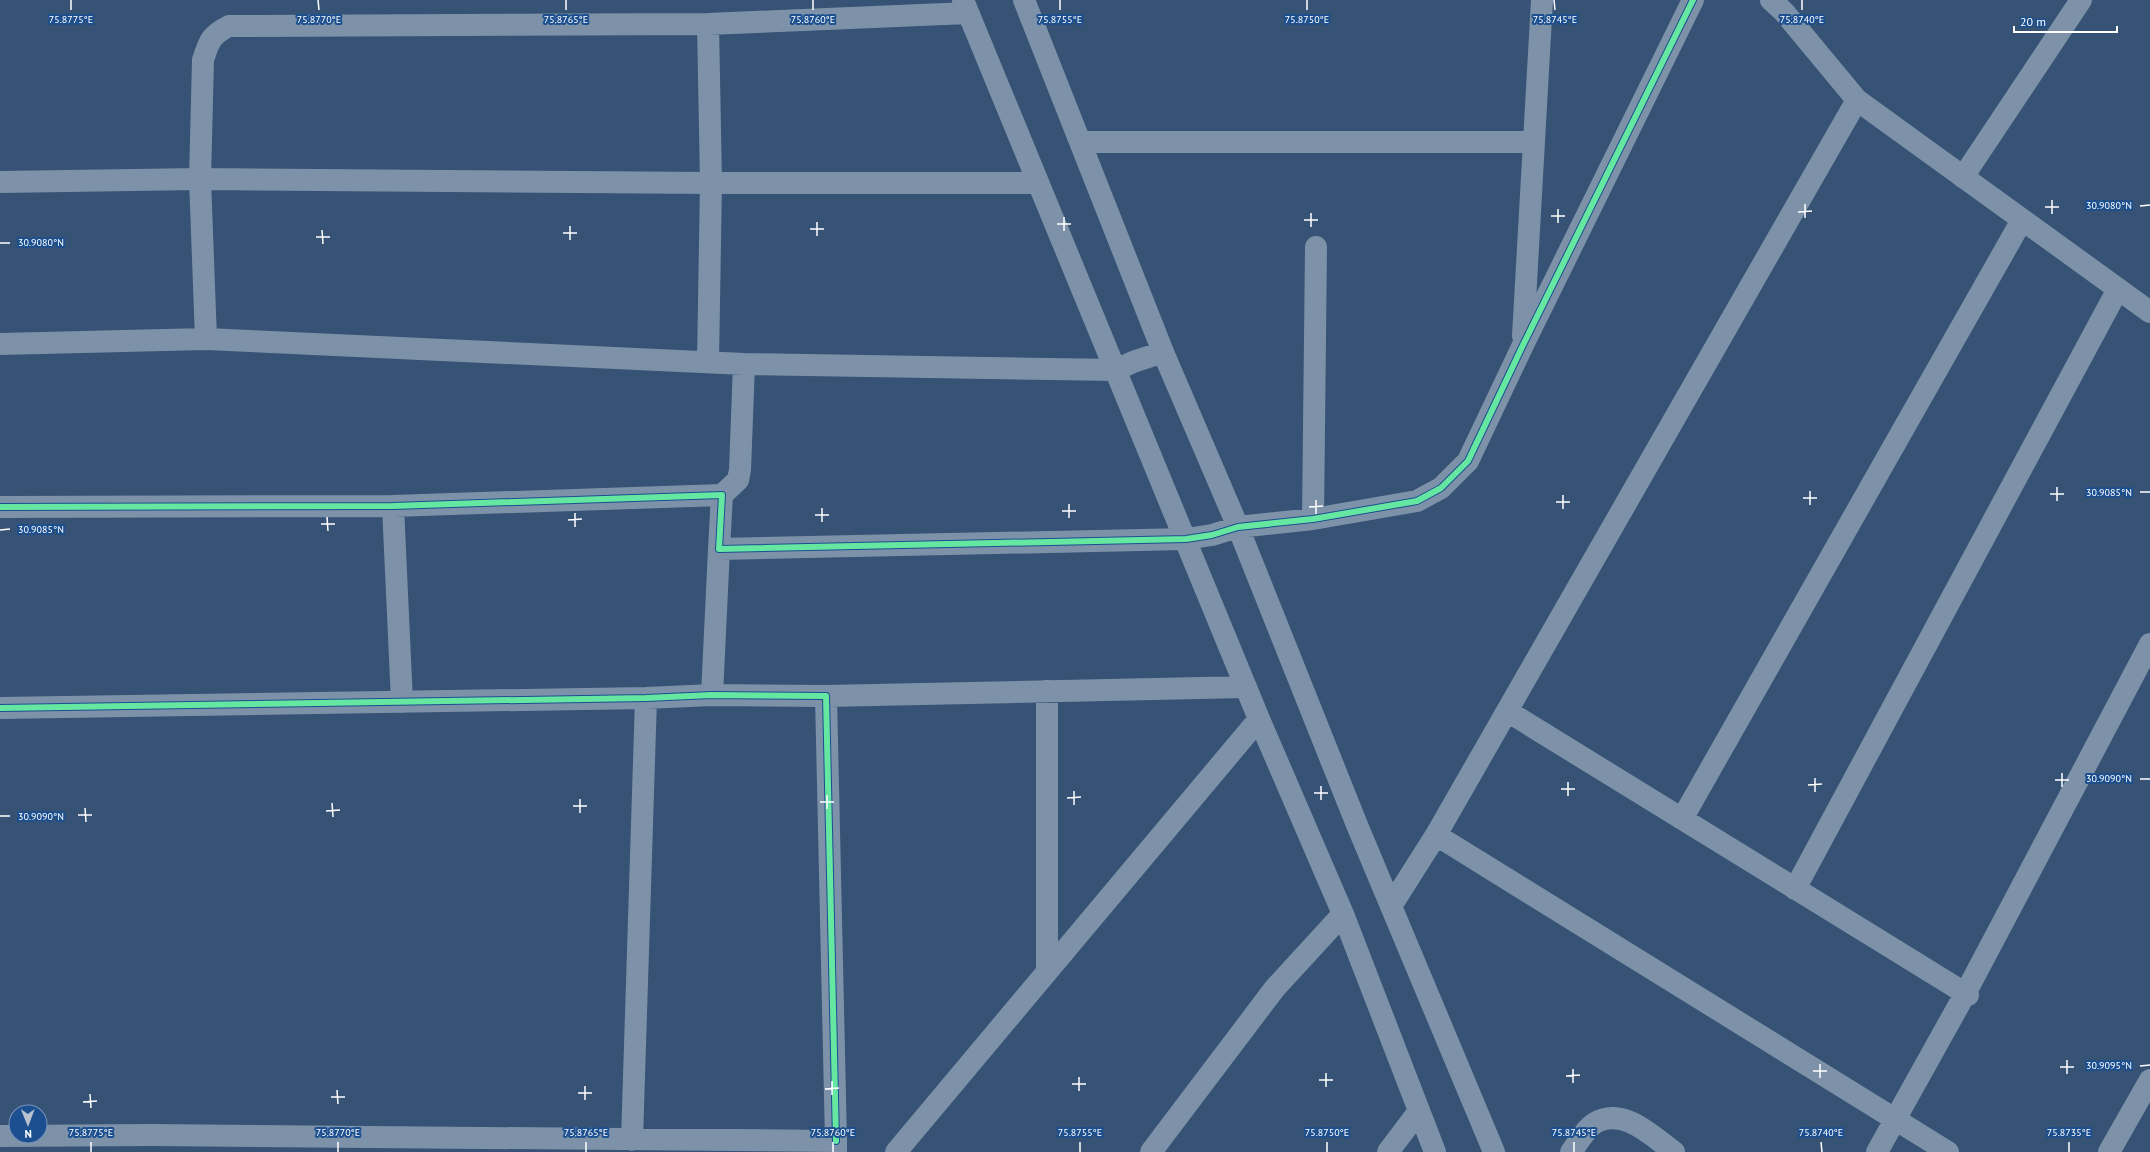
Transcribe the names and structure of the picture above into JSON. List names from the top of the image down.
{
  "scale_bar": "20 m",
  "north": "bottom",
  "coordinates": [
    "75.8775°E",
    "75.8770°E",
    "75.8765°E",
    "75.8760°E",
    "75.8755°E",
    "75.8750°E",
    "75.8745°E",
    "75.8740°E",
    "30.9080°N",
    "30.9085°N",
    "30.9090°N",
    "30.9095°N",
    "75.8735°E"
  ]
}
